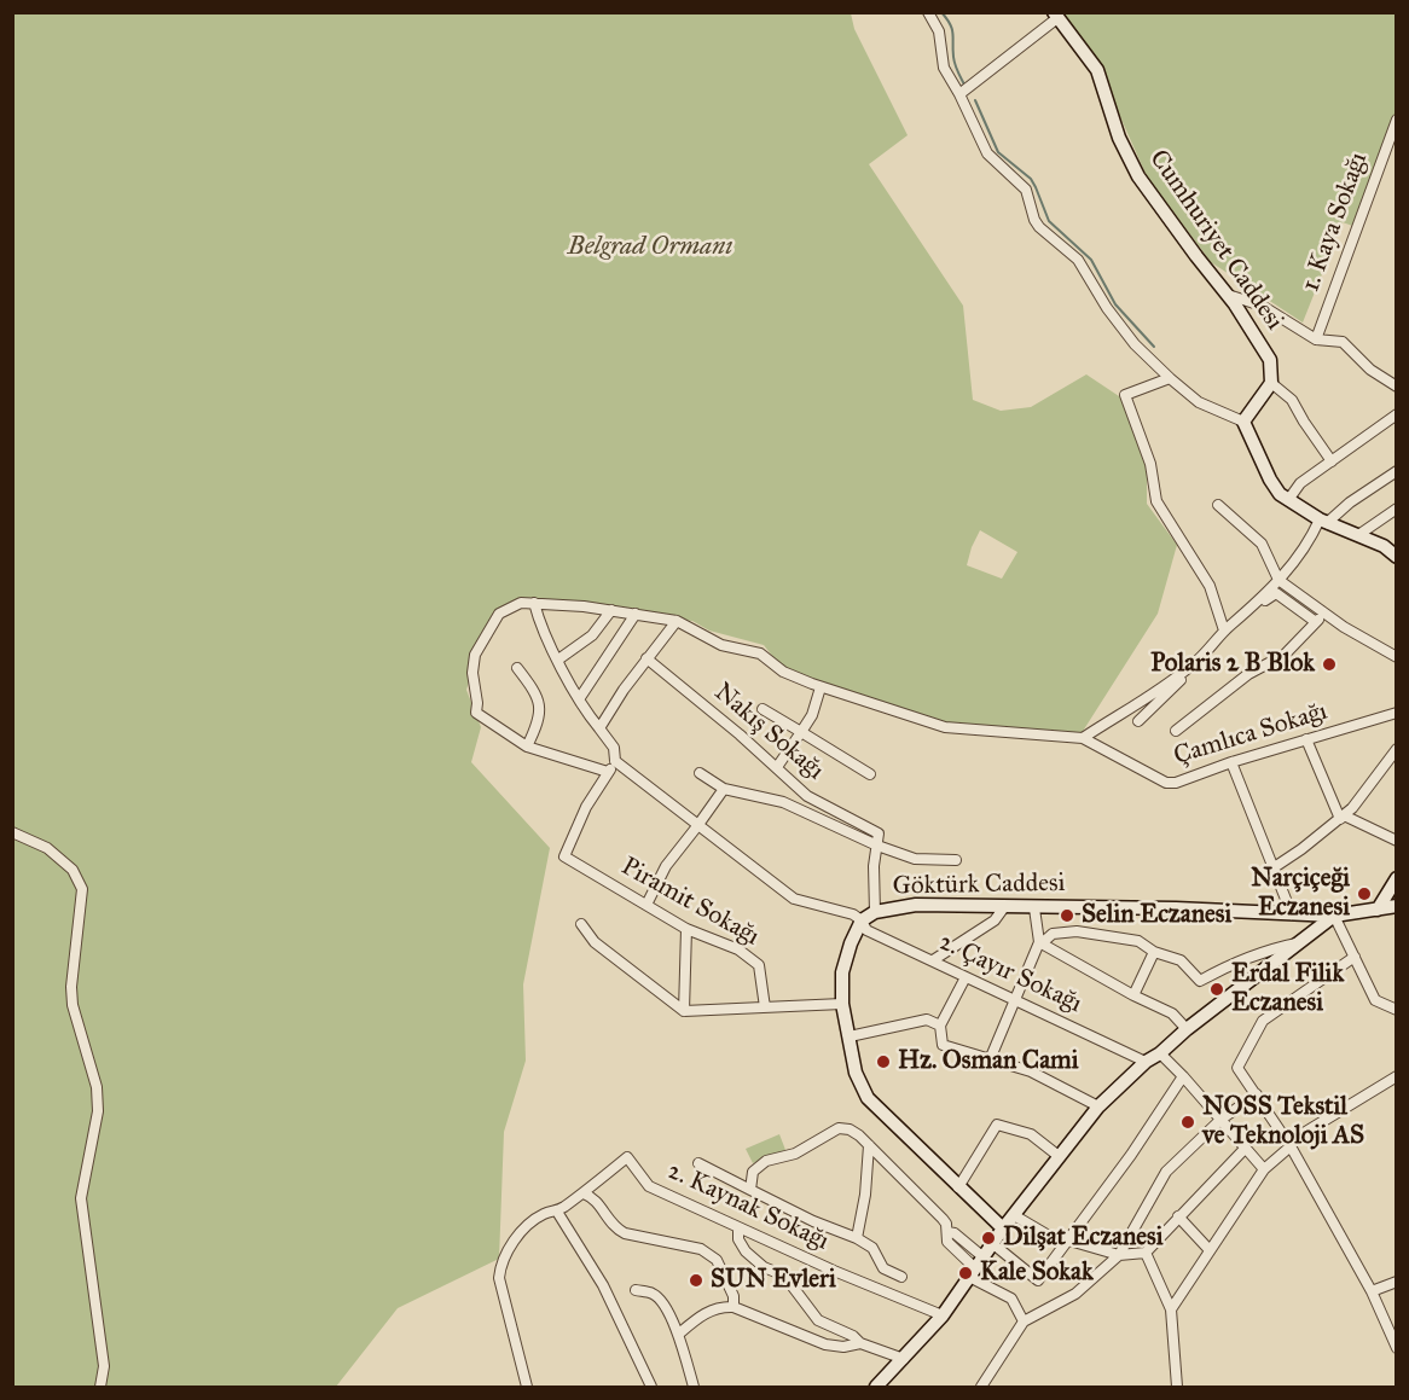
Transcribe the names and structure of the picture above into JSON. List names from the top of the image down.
{
  "streets": {
    "main road": ["Cumhuriyet Caddesi", "Göktürk Caddesi"],
    "street": [
      "1. Kaya Sokağı",
      "Nakış Sokağı",
      "Çamlıca Sokağı",
      "Piramit Sokağı",
      "2. Çayır Sokağı",
      "2. Kaynak Sokağı"
    ]
  },
  "crossings": [
    ["Göktürk Caddesi", "2. Çayır Sokağı"]
  ],
  "parks": ["Belgrad Ormanı"],
  "places": [
    "Polaris 2 B Blok",
    "Narçiçeği Eczanesi",
    "Selin Eczanesi",
    "Erdal Filik Eczanesi",
    "Hz. Osman Cami",
    "NOSS Tekstil ve Teknoloji AS",
    "Dilşat Eczanesi",
    "Kale Sokak",
    "SUN Evleri"
  ]
}
